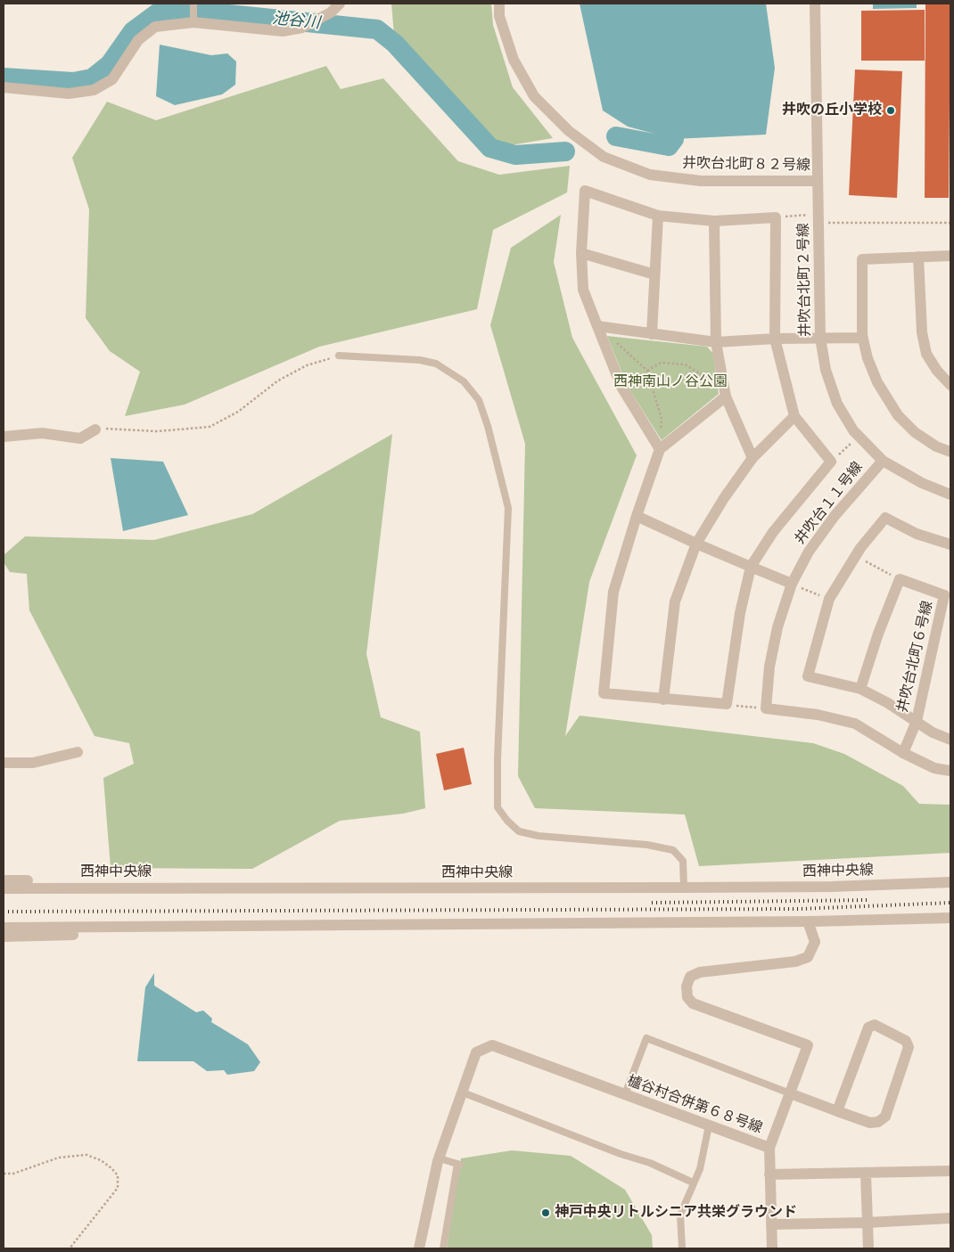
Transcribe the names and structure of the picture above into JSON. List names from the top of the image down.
{
  "streets": {
    "street": [
      "井吹台北町８２号線",
      "井吹台北町２号線",
      "井吹台１１号線",
      "井吹台北町６号線",
      "西神中央線",
      "櫨谷村合併第６８号線"
    ]
  },
  "crossings": [
    ["井吹台北町８２号線", "井吹台北町２号線"],
    ["井吹台北町２号線", "井吹台１１号線"]
  ],
  "water": ["池谷川"],
  "parks": ["西神南山ノ谷公園"],
  "places": ["井吹の丘小学校", "神戸中央リトルシニア共栄グラウンド"]
}
